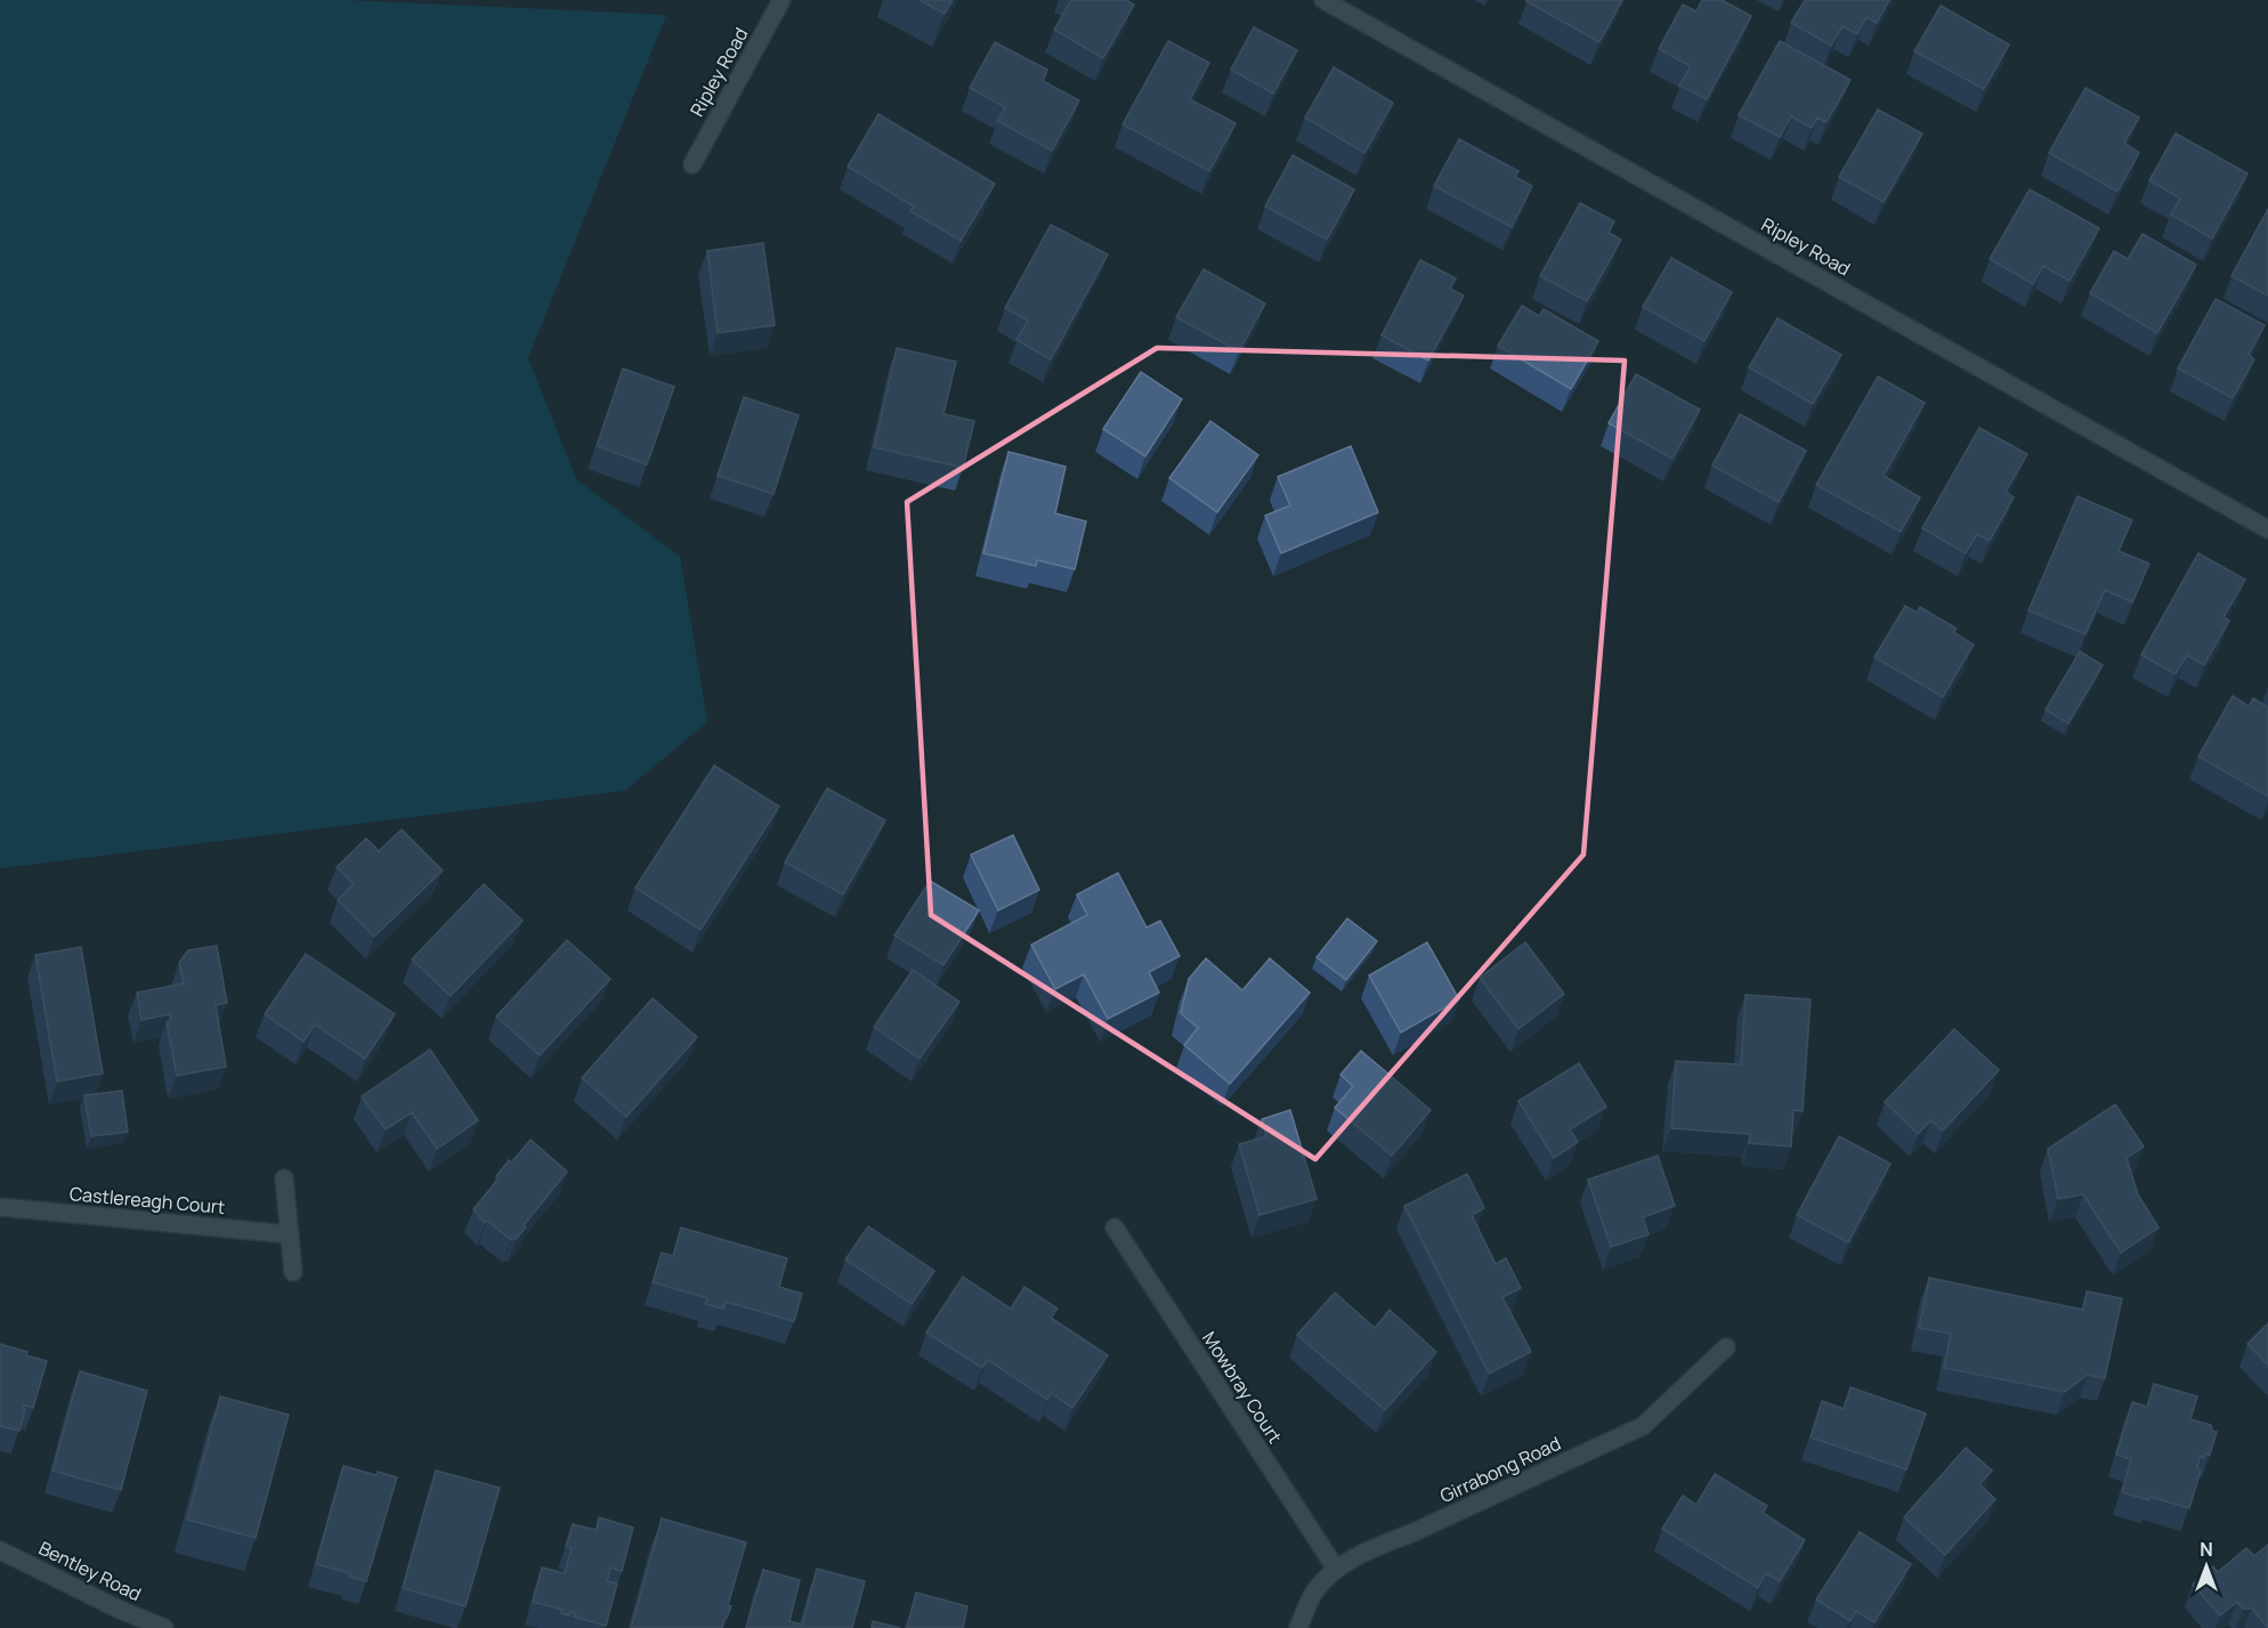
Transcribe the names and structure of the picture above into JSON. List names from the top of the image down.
{
  "streets": {
    "street": [
      "Ripley Road",
      "Castlereagh Court",
      "Mowbray Court",
      "Girrabong Road",
      "Bentley Road"
    ]
  },
  "crossings": [
    ["Mowbray Court", "Girrabong Road"]
  ],
  "north": "top"
}
